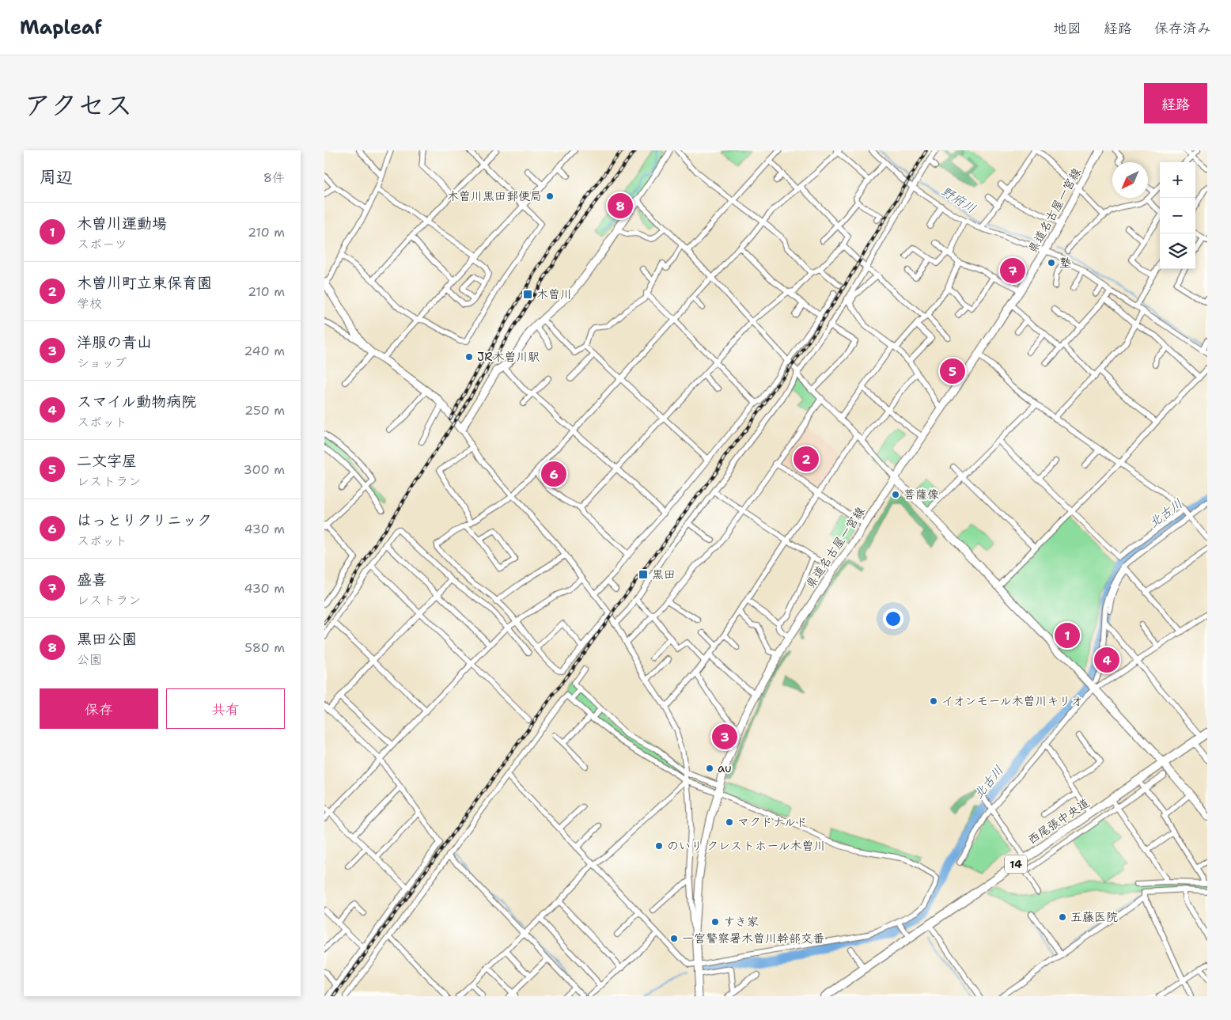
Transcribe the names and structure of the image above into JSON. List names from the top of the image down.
{
  "streets": {
    "main road": ["県道名古屋一宮線", "西尾張中央道", "14"]
  },
  "water": ["野府川", "北古川"],
  "places": {
    "other": [
      "木曽川黒田郵便局",
      "塾",
      "JR木曽川駅",
      "菩薩像",
      "イオンモール木曽川キリオ",
      "au",
      "マクドナルド",
      "のいり クレストホール木曽川",
      "五藤医院",
      "すき家",
      "一宮警察署木曽川幹部交番"
    ],
    "transit": ["木曽川", "黒田"]
  },
  "north": "bottom left",
  "page": {
    "header": "Mapleaf",
    "nav": ["地図", "経路", "保存済み"],
    "title": "アクセス",
    "buttons": [
      "経路",
      ["保存", "共有"]
    ],
    "heading": ["周辺", "8件"],
    "map_buttons": ["+", "−"],
    "pins": [
      "8",
      "7",
      "5",
      "2",
      "6",
      "1",
      "4",
      "3"
    ],
    "list": [
      {
        "mark": "1",
        "name": "木曽川運動場",
        "note": "スポーツ",
        "value": "210 m"
      },
      {
        "mark": "2",
        "name": "木曽川町立東保育園",
        "note": "学校",
        "value": "210 m"
      },
      {
        "mark": "3",
        "name": "洋服の青山",
        "note": "ショップ",
        "value": "240 m"
      },
      {
        "mark": "4",
        "name": "スマイル動物病院",
        "note": "スポット",
        "value": "250 m"
      },
      {
        "mark": "5",
        "name": "二文字屋",
        "note": "レストラン",
        "value": "300 m"
      },
      {
        "mark": "6",
        "name": "はっとりクリニック",
        "note": "スポット",
        "value": "430 m"
      },
      {
        "mark": "7",
        "name": "盛喜",
        "note": "レストラン",
        "value": "430 m"
      },
      {
        "mark": "8",
        "name": "黒田公園",
        "note": "公園",
        "value": "580 m"
      }
    ]
  }
}
